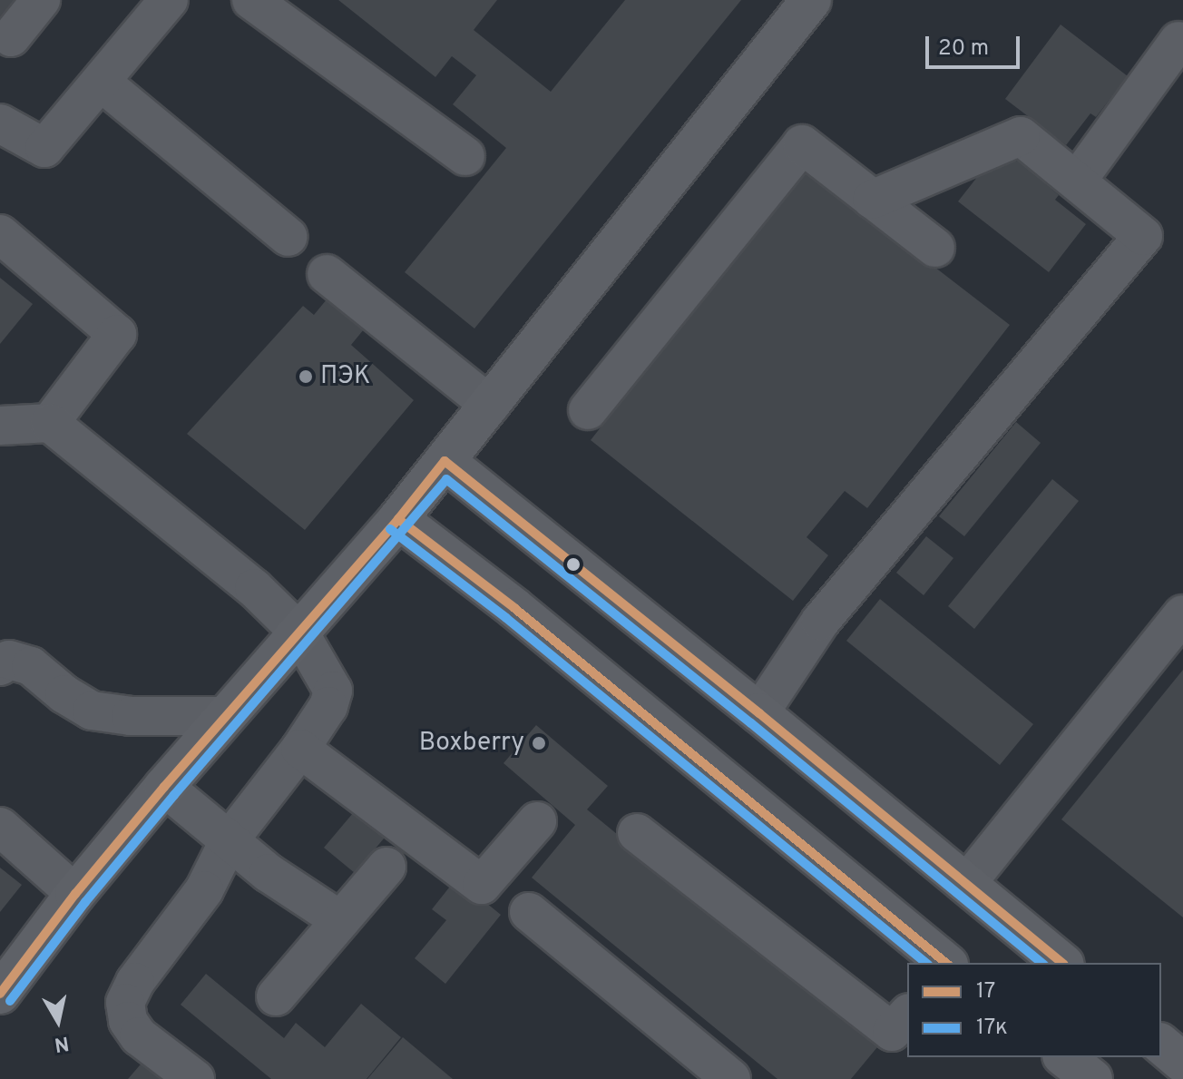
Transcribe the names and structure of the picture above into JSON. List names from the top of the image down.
{
  "places": ["ПЭК", "Boxberry"],
  "lines": ["transit line 17", "transit line 17к"],
  "legend": ["17", "17к"],
  "scale_bar": "20 m",
  "north": "bottom"
}
